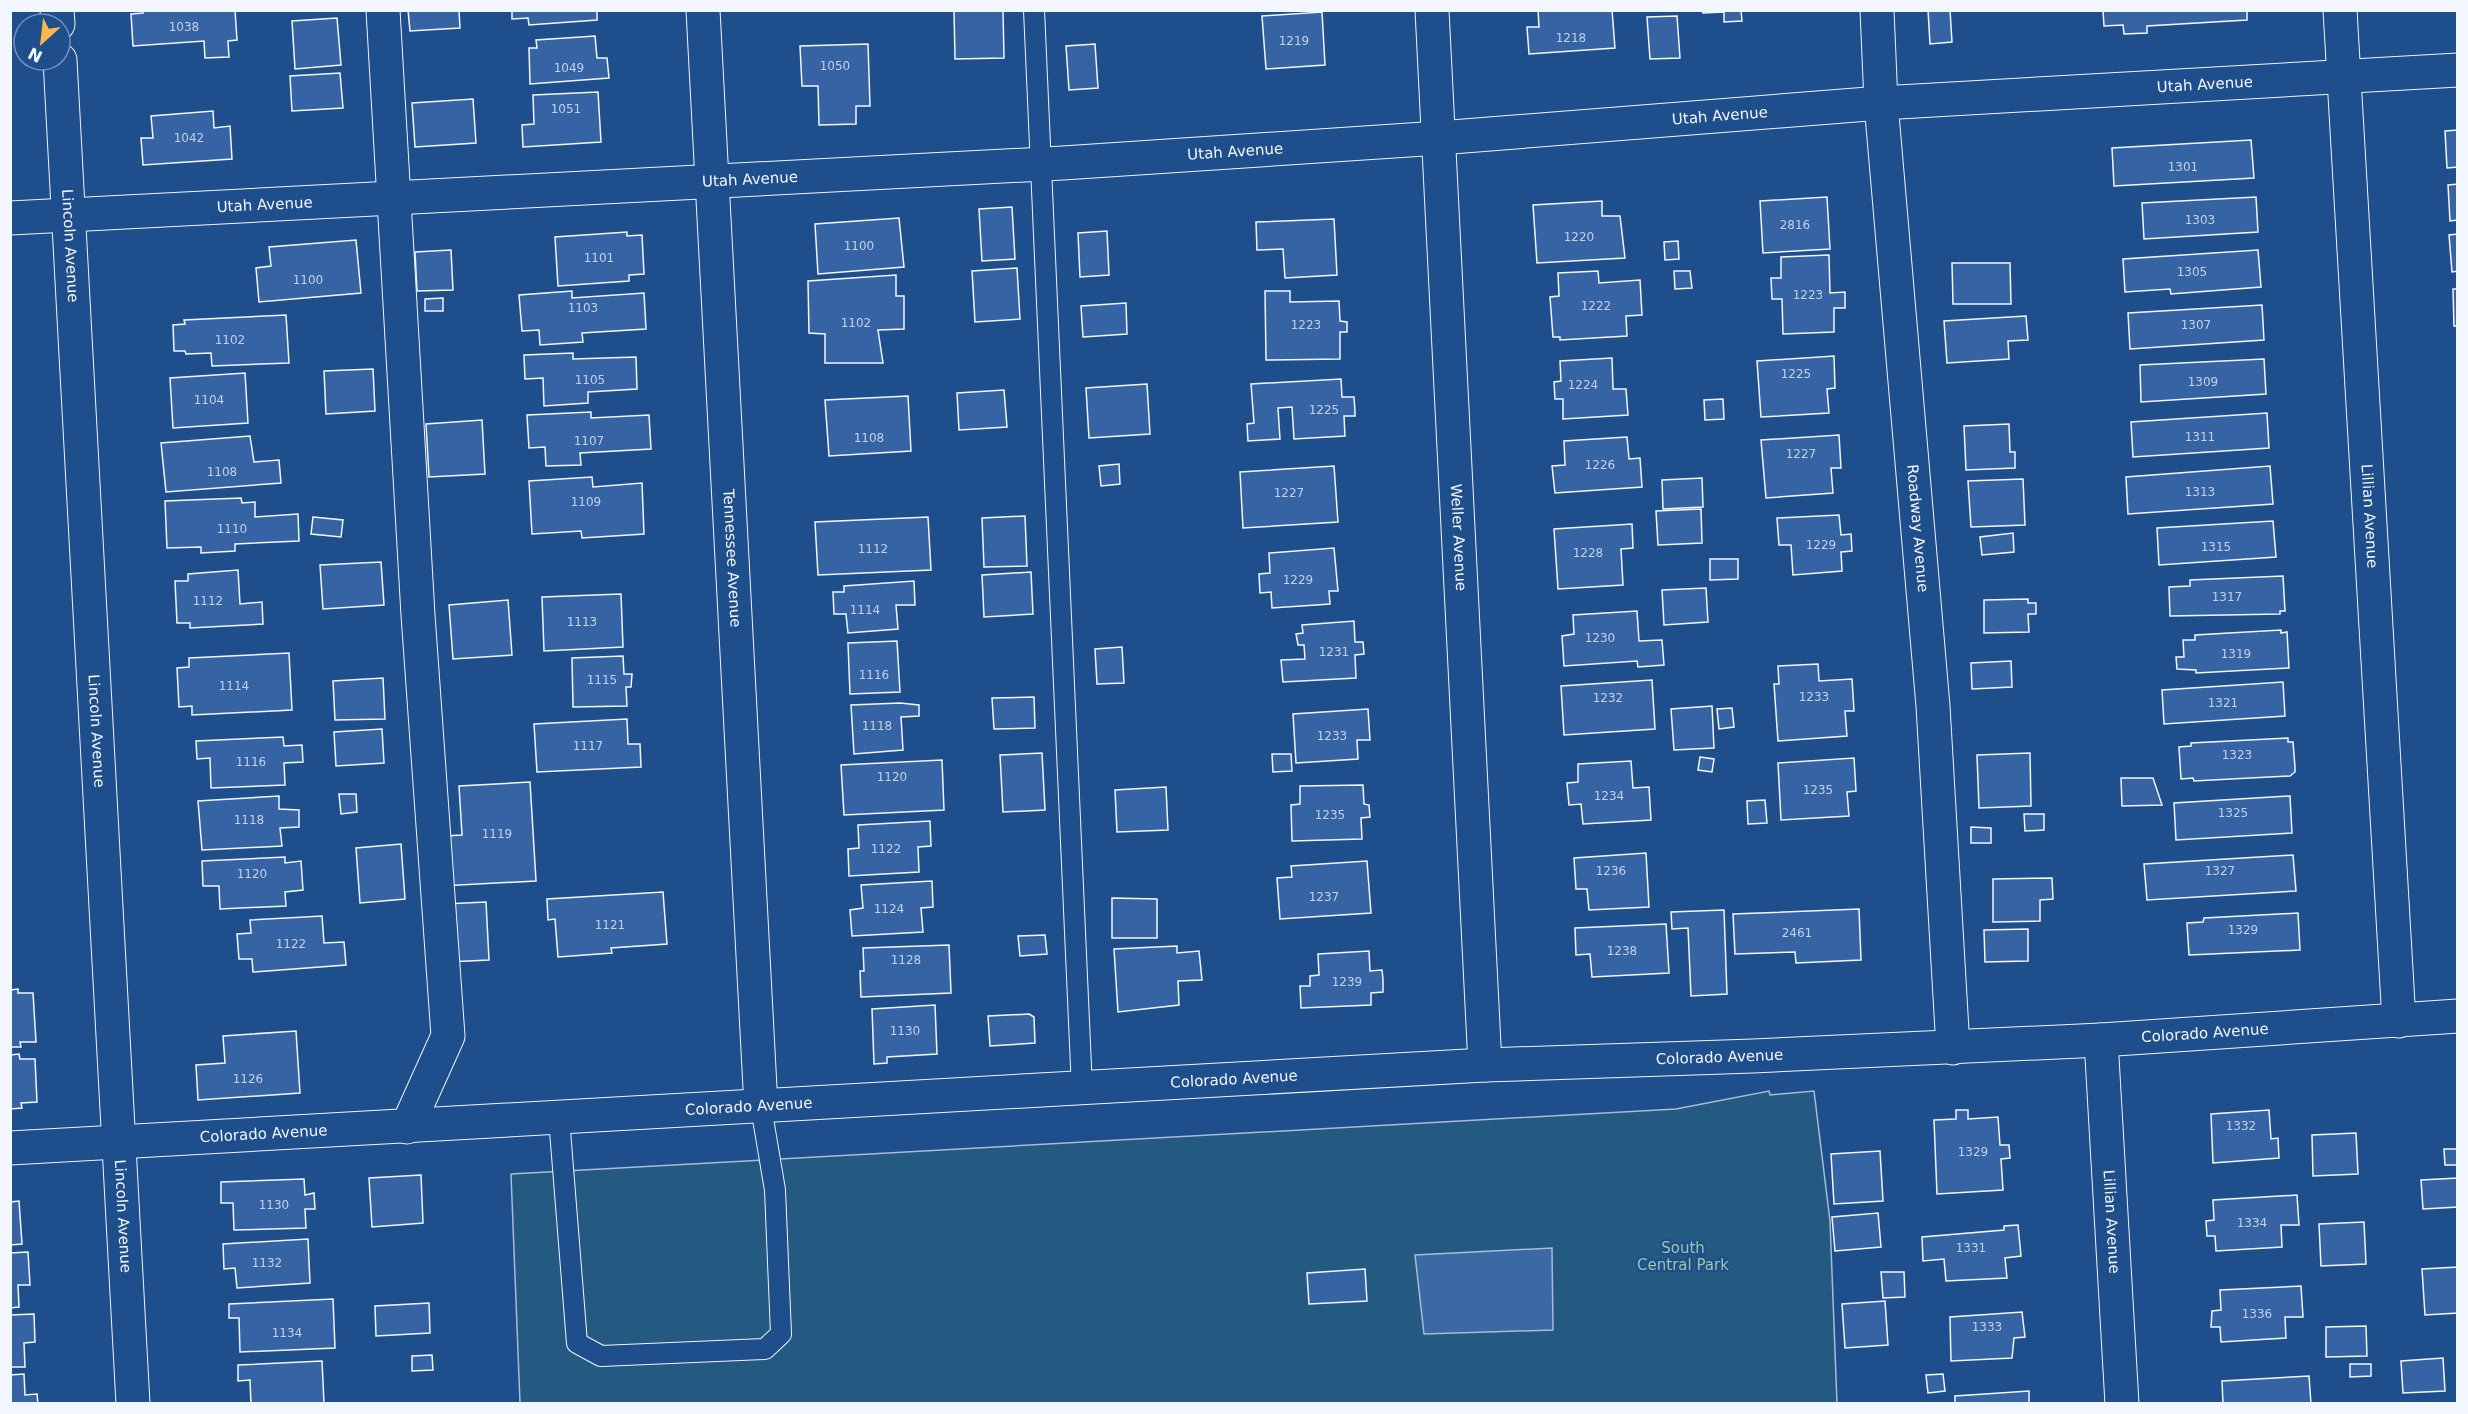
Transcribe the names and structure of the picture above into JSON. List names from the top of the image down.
{
  "streets": {
    "street": [
      "Utah Avenue",
      "Lincoln Avenue",
      "Lillian Avenue",
      "Roadway Avenue",
      "Weller Avenue",
      "Tennessee Avenue",
      "Colorado Avenue"
    ]
  },
  "crossings": [
    ["Utah Avenue", "Lincoln Avenue"],
    ["Utah Avenue", "Lillian Avenue"],
    ["Utah Avenue", "Roadway Avenue"],
    ["Utah Avenue", "Weller Avenue"],
    ["Utah Avenue", "Tennessee Avenue"],
    ["Lincoln Avenue", "Colorado Avenue"],
    ["Lillian Avenue", "Colorado Avenue"],
    ["Roadway Avenue", "Colorado Avenue"],
    ["Weller Avenue", "Colorado Avenue"],
    ["Tennessee Avenue", "Colorado Avenue"]
  ],
  "parks": ["South Central Park"],
  "house_numbers": [
    "1038",
    "1218",
    "1219",
    "1050",
    "1049",
    "1051",
    "1042",
    "1301",
    "1303",
    "2816",
    "1220",
    "1100",
    "1101",
    "1305",
    "1100",
    "1223",
    "1222",
    "1103",
    "1102",
    "1223",
    "1307",
    "1102",
    "1225",
    "1105",
    "1309",
    "1224",
    "1104",
    "1225",
    "1311",
    "1108",
    "1107",
    "1227",
    "1226",
    "1108",
    "1313",
    "1227",
    "1109",
    "1110",
    "1229",
    "1315",
    "1112",
    "1228",
    "1229",
    "1317",
    "1112",
    "1114",
    "1113",
    "1230",
    "1231",
    "1319",
    "1116",
    "1115",
    "1114",
    "1233",
    "1232",
    "1321",
    "1118",
    "1233",
    "1117",
    "1323",
    "1116",
    "1120",
    "1235",
    "1234",
    "1325",
    "1235",
    "1118",
    "1119",
    "1122",
    "1236",
    "1327",
    "1120",
    "1237",
    "1124",
    "1121",
    "1329",
    "2461",
    "1122",
    "1238",
    "1128",
    "1239",
    "1130",
    "1126",
    "1332",
    "1329",
    "1130",
    "1334",
    "1331",
    "1132",
    "1336",
    "1333",
    "1134"
  ],
  "north": "bottom left"
}
